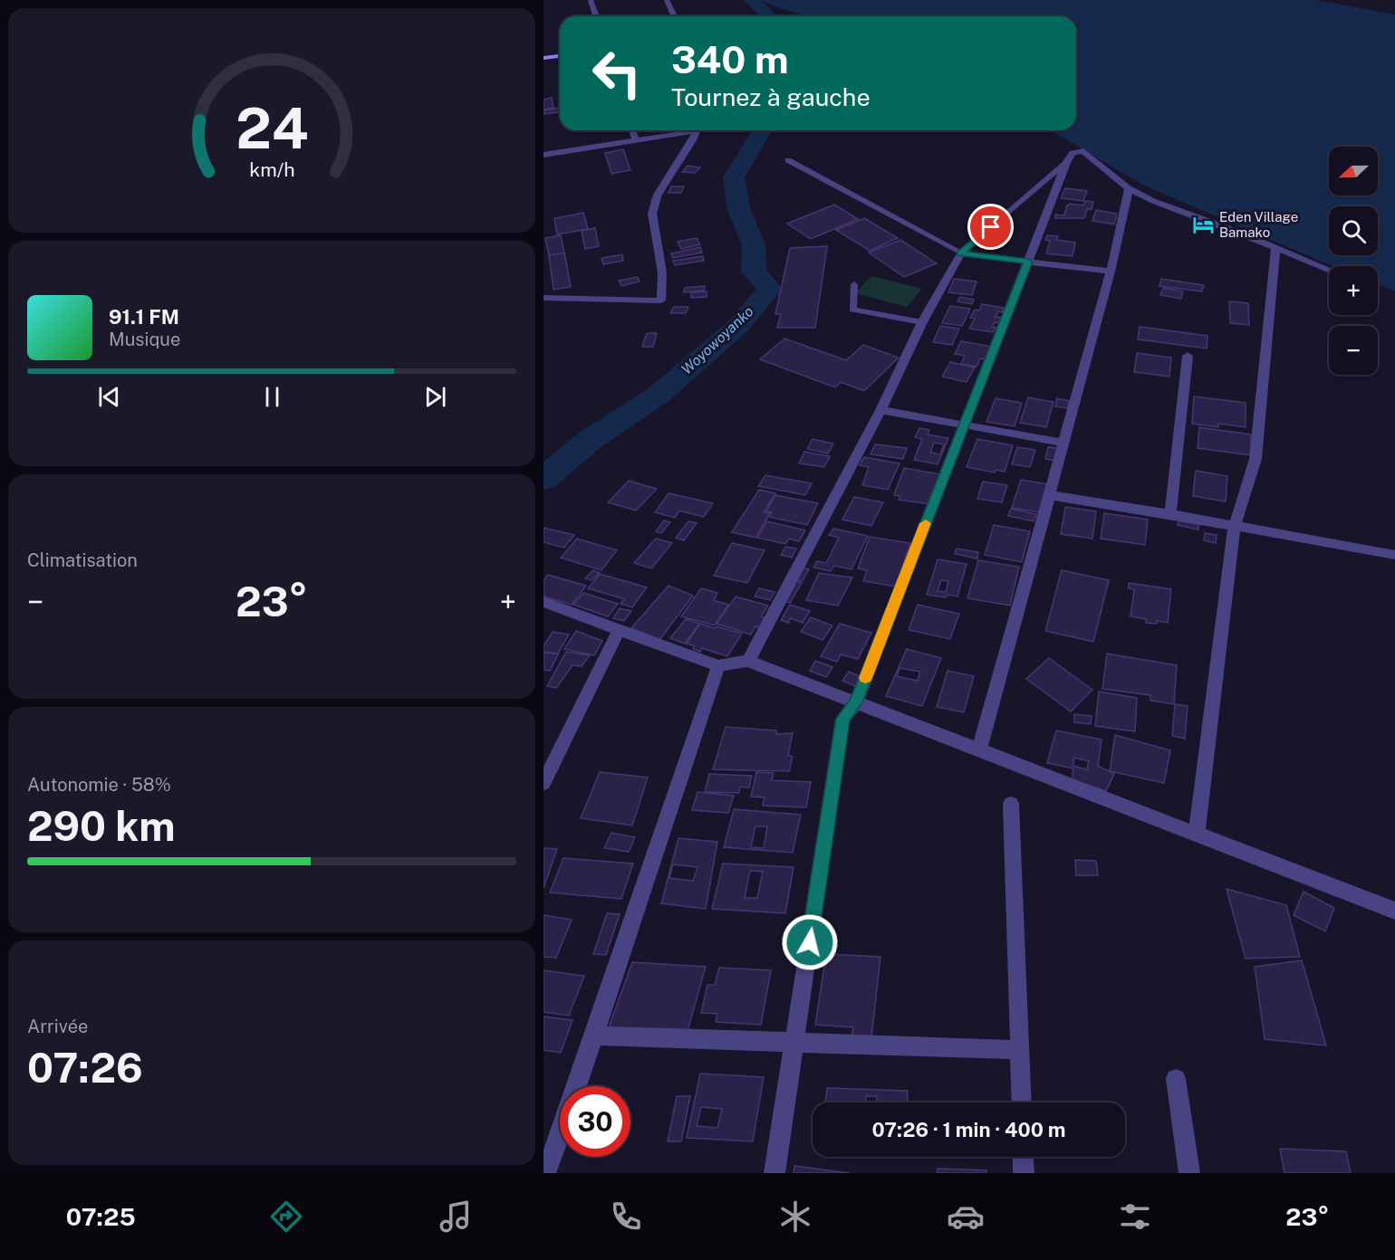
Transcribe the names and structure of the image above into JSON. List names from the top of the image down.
{
  "water": ["Woyowoyanko"],
  "places": {
    "hotel": ["Eden Village Bamako"]
  },
  "north": "left",
  "page": {
    "turn": ["340 m", "Tournez à gauche"],
    "map_buttons": ["+", "−"],
    "song": ["91.1 FM", "Musique"],
    "tile": [
      "Climatisation",
      ["Autonomie · 58%", "290 km"],
      ["Arrivée", "07:26"]
    ],
    "heat": ["−", "23°", "+"],
    "limit": "30",
    "trip": "07:26 · 1 min · 400 m",
    "tabs": ["07:25", "23°"],
    "gauge": ["24", "km/h"]
  }
}
